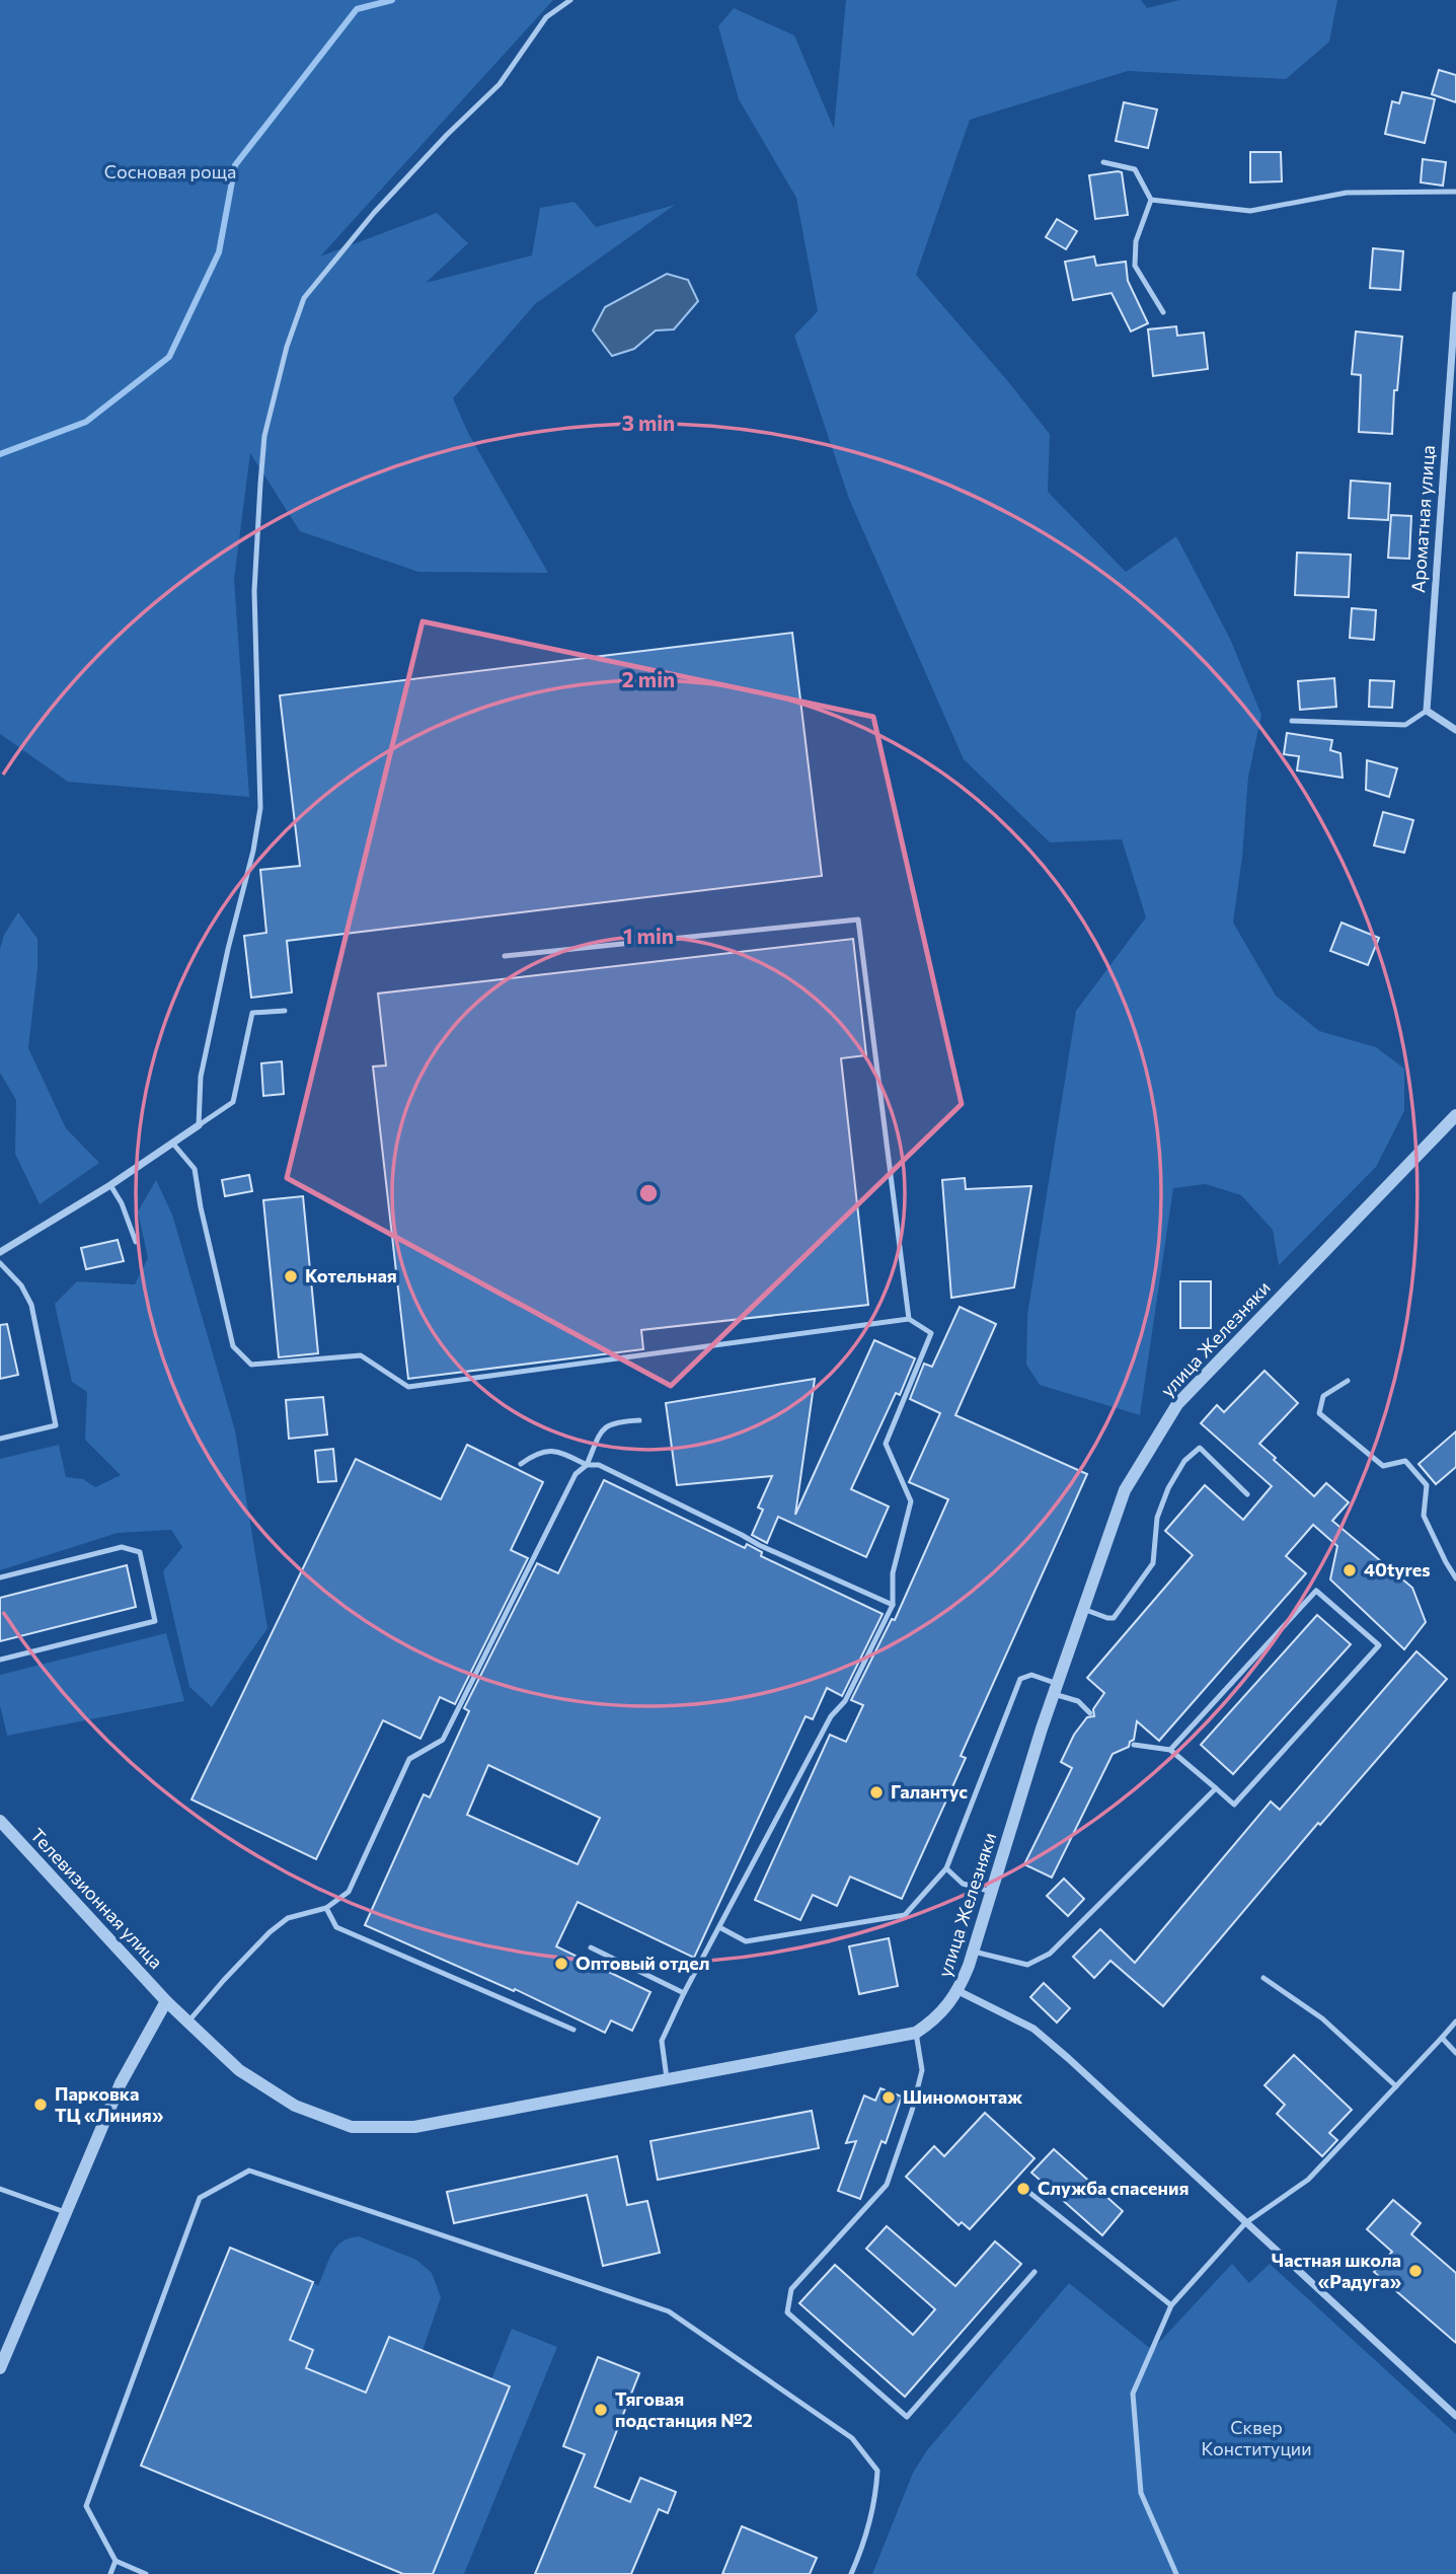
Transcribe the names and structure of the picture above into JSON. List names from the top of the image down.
{
  "streets": {
    "street": ["Ароматная улица", "улица Железняки", "Телевизионная улица"]
  },
  "crossings": [
    ["улица Железняки", "Телевизионная улица"]
  ],
  "parks": ["Сосновая роща", "Сквер Конституции"],
  "places": [
    "Котельная",
    "40tyres",
    "Галантус",
    "Оптовый отдел",
    "Шиномонтаж",
    "Парковка ТЦ «Линия»",
    "Служба спасения",
    "Частная школа «Радуга»",
    "Тяговая подстанция №2"
  ],
  "rings": ["3 min", "2 min", "1 min"]
}
